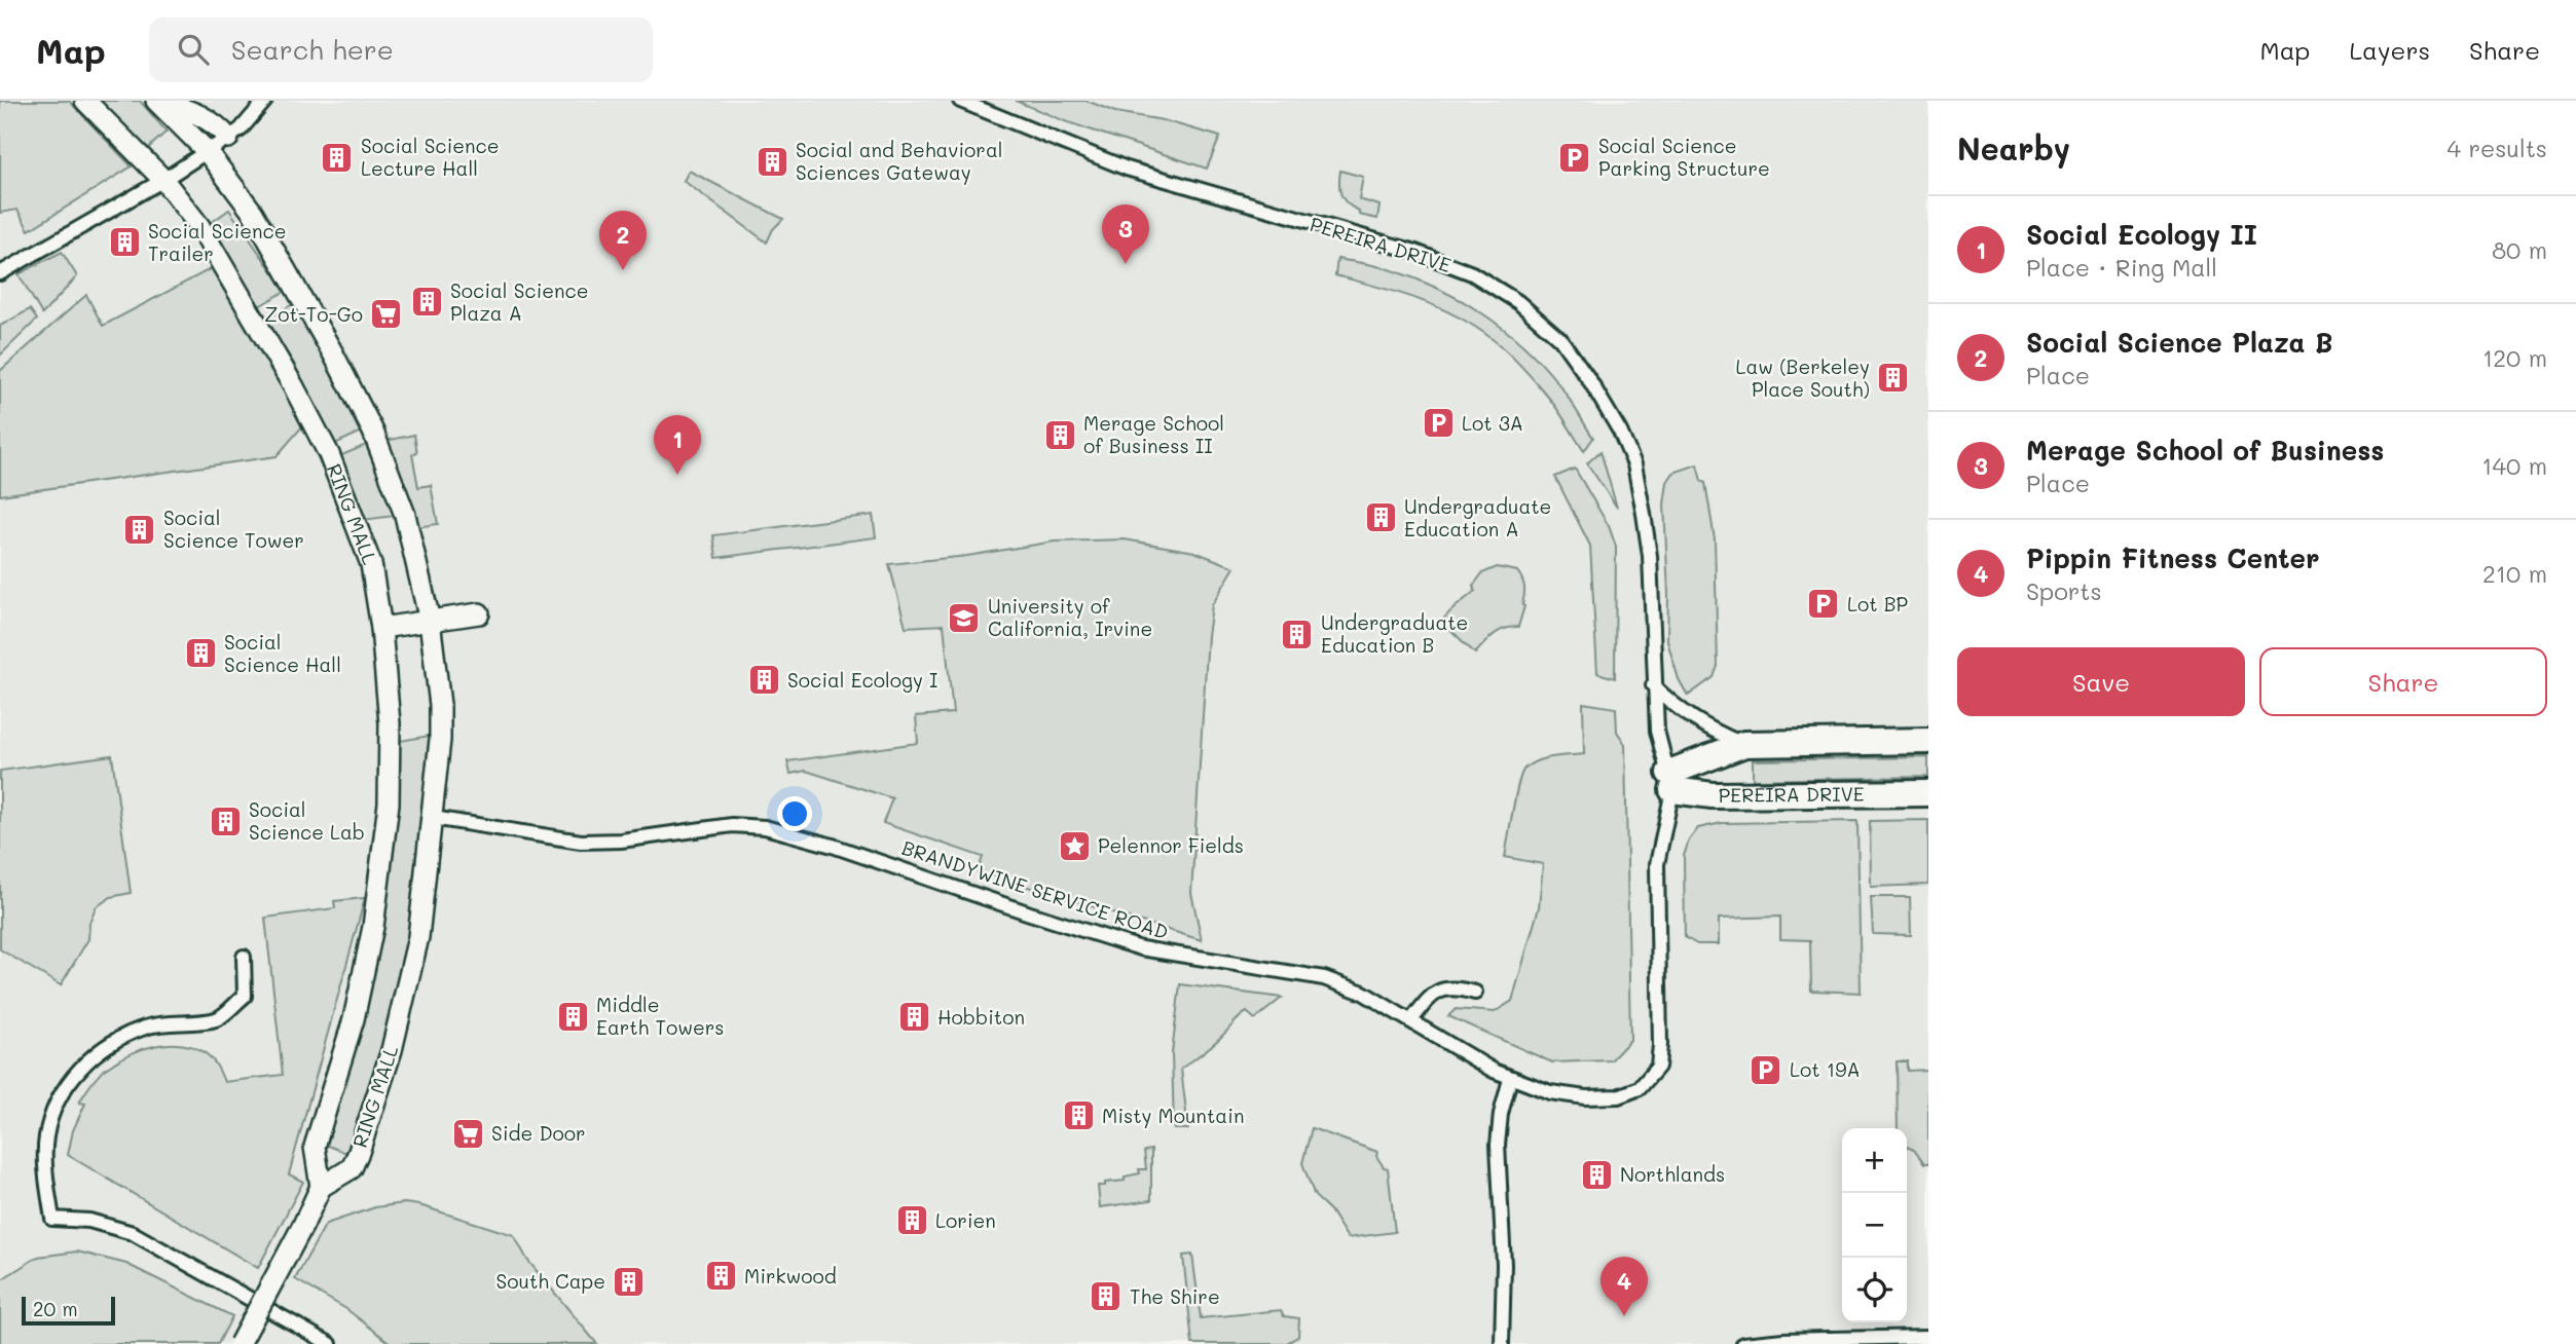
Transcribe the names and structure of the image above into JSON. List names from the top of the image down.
{
  "streets": {
    "street": ["PEREIRA DRIVE", "RING MALL"],
    "lane": ["BRANDYWINE SERVICE ROAD"]
  },
  "crossings": [
    ["PEREIRA DRIVE", "BRANDYWINE SERVICE ROAD"],
    ["RING MALL", "BRANDYWINE SERVICE ROAD"]
  ],
  "places": {
    "building": [
      "Social Science Lecture Hall",
      "Social and Behavioral Sciences Gateway",
      "Social Science Trailer",
      "Social Science Plaza A",
      "Law (Berkeley Place South)",
      "Merage School of Business II",
      "Undergraduate Education A",
      "Social Science Tower",
      "Undergraduate Education B",
      "Social Science Hall",
      "Social Ecology I",
      "Social Science Lab",
      "Middle Earth Towers",
      "Hobbiton",
      "Misty Mountain",
      "Northlands",
      "Lorien",
      "Mirkwood",
      "South Cape",
      "The Shire"
    ],
    "parking": [
      "Social Science Parking Structure",
      "Lot 3A",
      "Lot BP",
      "Lot 19A"
    ],
    "supermarket": ["Zot-To-Go", "Side Door"],
    "school or university": ["University of California, Irvine"],
    "place": ["Pelennor Fields"]
  },
  "scale_bar": "20 m",
  "page": {
    "header": "Map",
    "search": "Search here",
    "nav": ["Map", "Layers", "Share"],
    "heading": ["Nearby", "4 results"],
    "list": [
      {
        "mark": "1",
        "name": "Social Ecology II",
        "note": "Place · Ring Mall",
        "value": "80 m"
      },
      {
        "mark": "2",
        "name": "Social Science Plaza B",
        "note": "Place",
        "value": "120 m"
      },
      {
        "mark": "3",
        "name": "Merage School of Business",
        "note": "Place",
        "value": "140 m"
      },
      {
        "mark": "4",
        "name": "Pippin Fitness Center",
        "note": "Sports",
        "value": "210 m"
      }
    ],
    "pins": [
      "3",
      "2",
      "1",
      "4"
    ],
    "buttons": ["Save", "Share"],
    "map_buttons": ["+", "−"],
    "scale": "20 m"
  }
}
